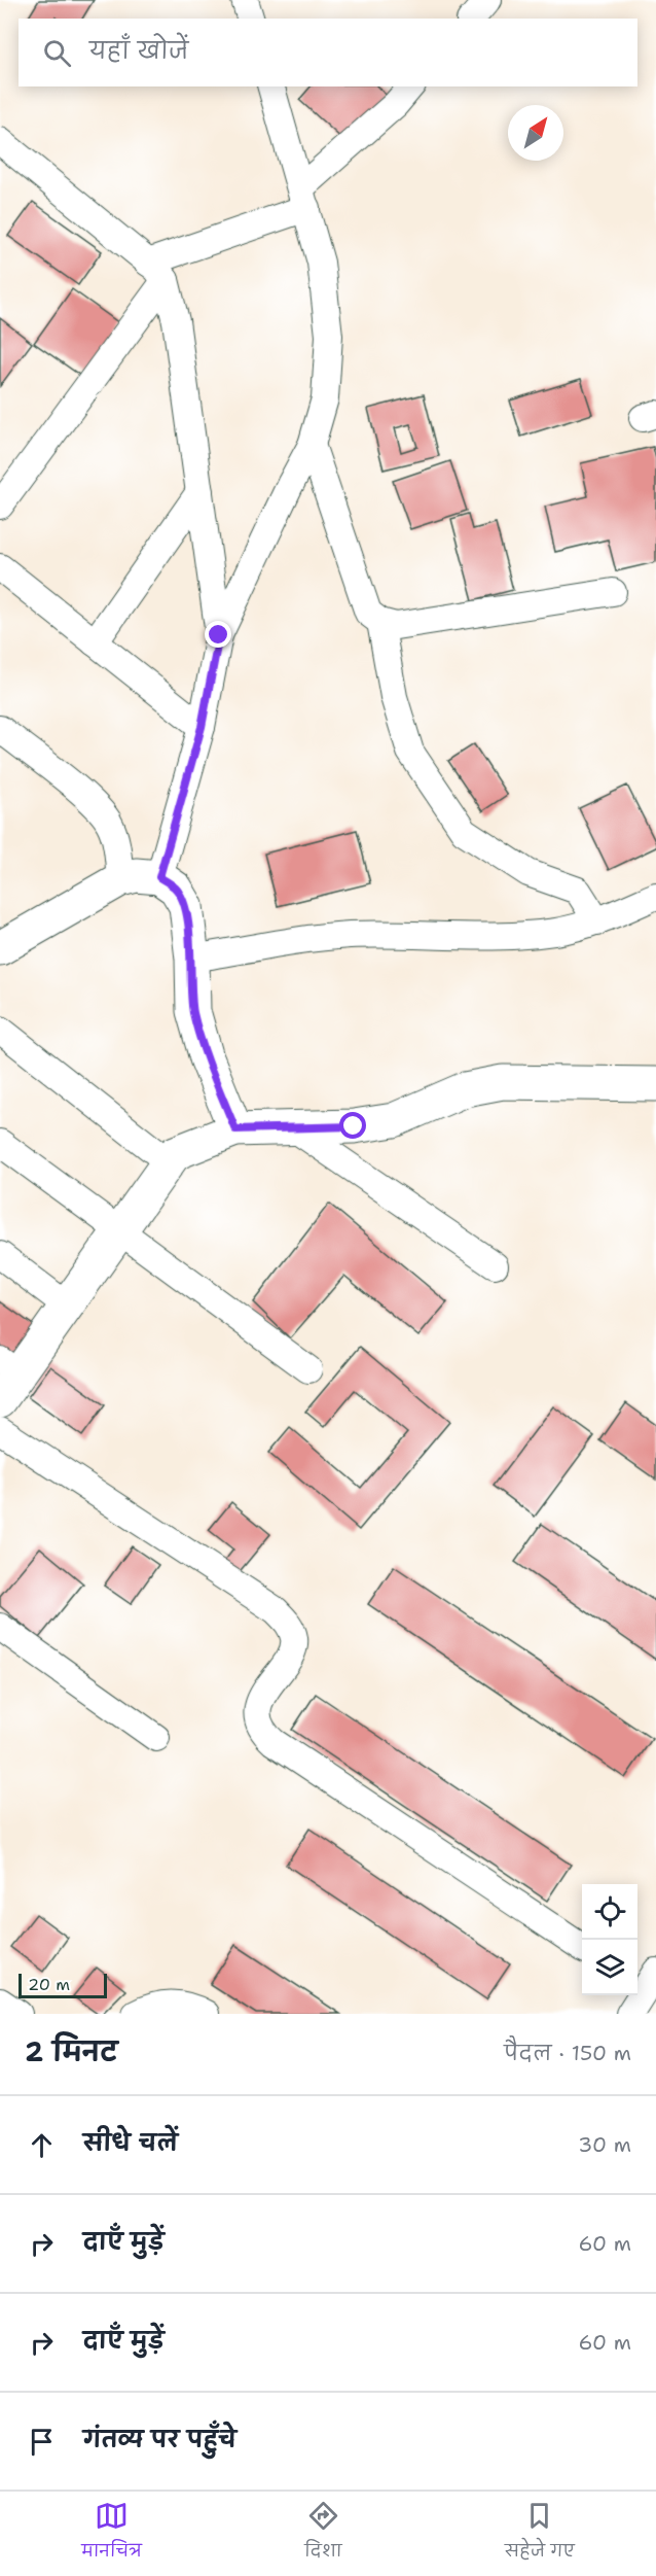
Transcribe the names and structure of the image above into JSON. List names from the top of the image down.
{
  "scale_bar": "20 m",
  "north": "top right",
  "page": {
    "search": "यहाँ खोजें",
    "scale": "20 m",
    "heading": ["2 मिनट", "पैदल · 150 m"],
    "list": [
      ["सीधे चलें", "30 m"],
      ["दाएँ मुड़ें", "60 m"],
      ["दाएँ मुड़ें", "60 m"],
      "गंतव्य पर पहुँचे"
    ],
    "nav": ["मानचित्र", "दिशा", "सहेजे गए"]
  }
}
